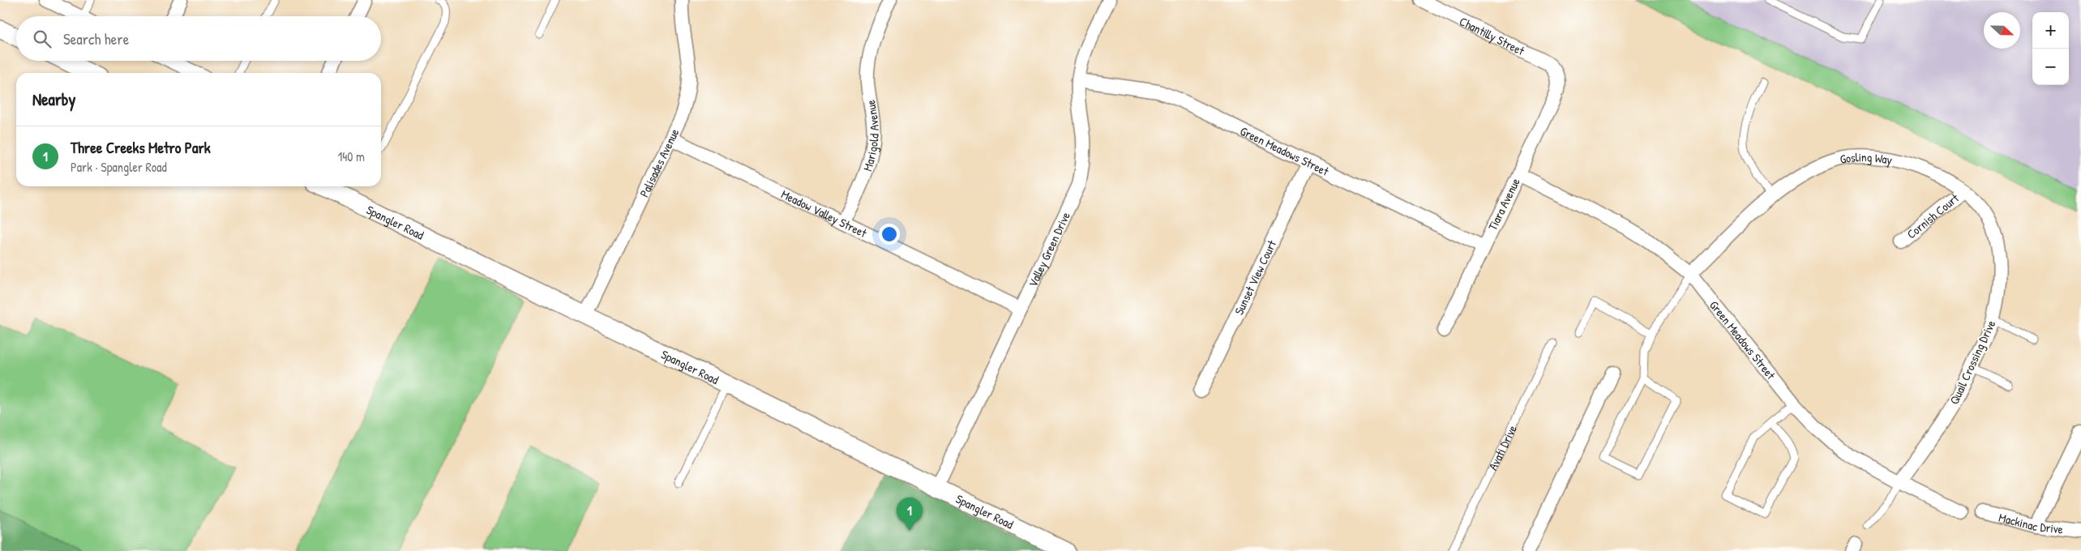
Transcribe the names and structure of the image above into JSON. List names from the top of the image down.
{
  "streets": {
    "street": [
      "Chantilly Street",
      "Marigold Avenue",
      "Green Meadows Street",
      "Gosling Way",
      "Palisades Avenue",
      "Tiara Avenue",
      "Meadow Valley Street",
      "Cornish Court",
      "Spangler Road",
      "Valley Green Drive",
      "Sunset View Court",
      "Quail Crossing Drive",
      "Mackinac Drive"
    ],
    "lane": ["Avati Drive"]
  },
  "crossings": [
    ["Chantilly Street", "Tiara Avenue"],
    ["Marigold Avenue", "Meadow Valley Street"],
    ["Green Meadows Street", "Gosling Way"],
    ["Green Meadows Street", "Tiara Avenue"],
    ["Green Meadows Street", "Valley Green Drive"],
    ["Green Meadows Street", "Sunset View Court"],
    ["Green Meadows Street", "Quail Crossing Drive"],
    ["Gosling Way", "Cornish Court"],
    ["Gosling Way", "Quail Crossing Drive"],
    ["Palisades Avenue", "Meadow Valley Street"],
    ["Palisades Avenue", "Spangler Road"],
    ["Meadow Valley Street", "Valley Green Drive"],
    ["Cornish Court", "Quail Crossing Drive"],
    ["Spangler Road", "Valley Green Drive"]
  ],
  "north": "right",
  "page": {
    "map_buttons": ["+", "−"],
    "search": "Search here",
    "heading": "Nearby",
    "list": [
      {
        "mark": "1",
        "name": "Three Creeks Metro Park",
        "note": "Park · Spangler Road",
        "value": "140 m"
      }
    ],
    "pins": "1"
  }
}
